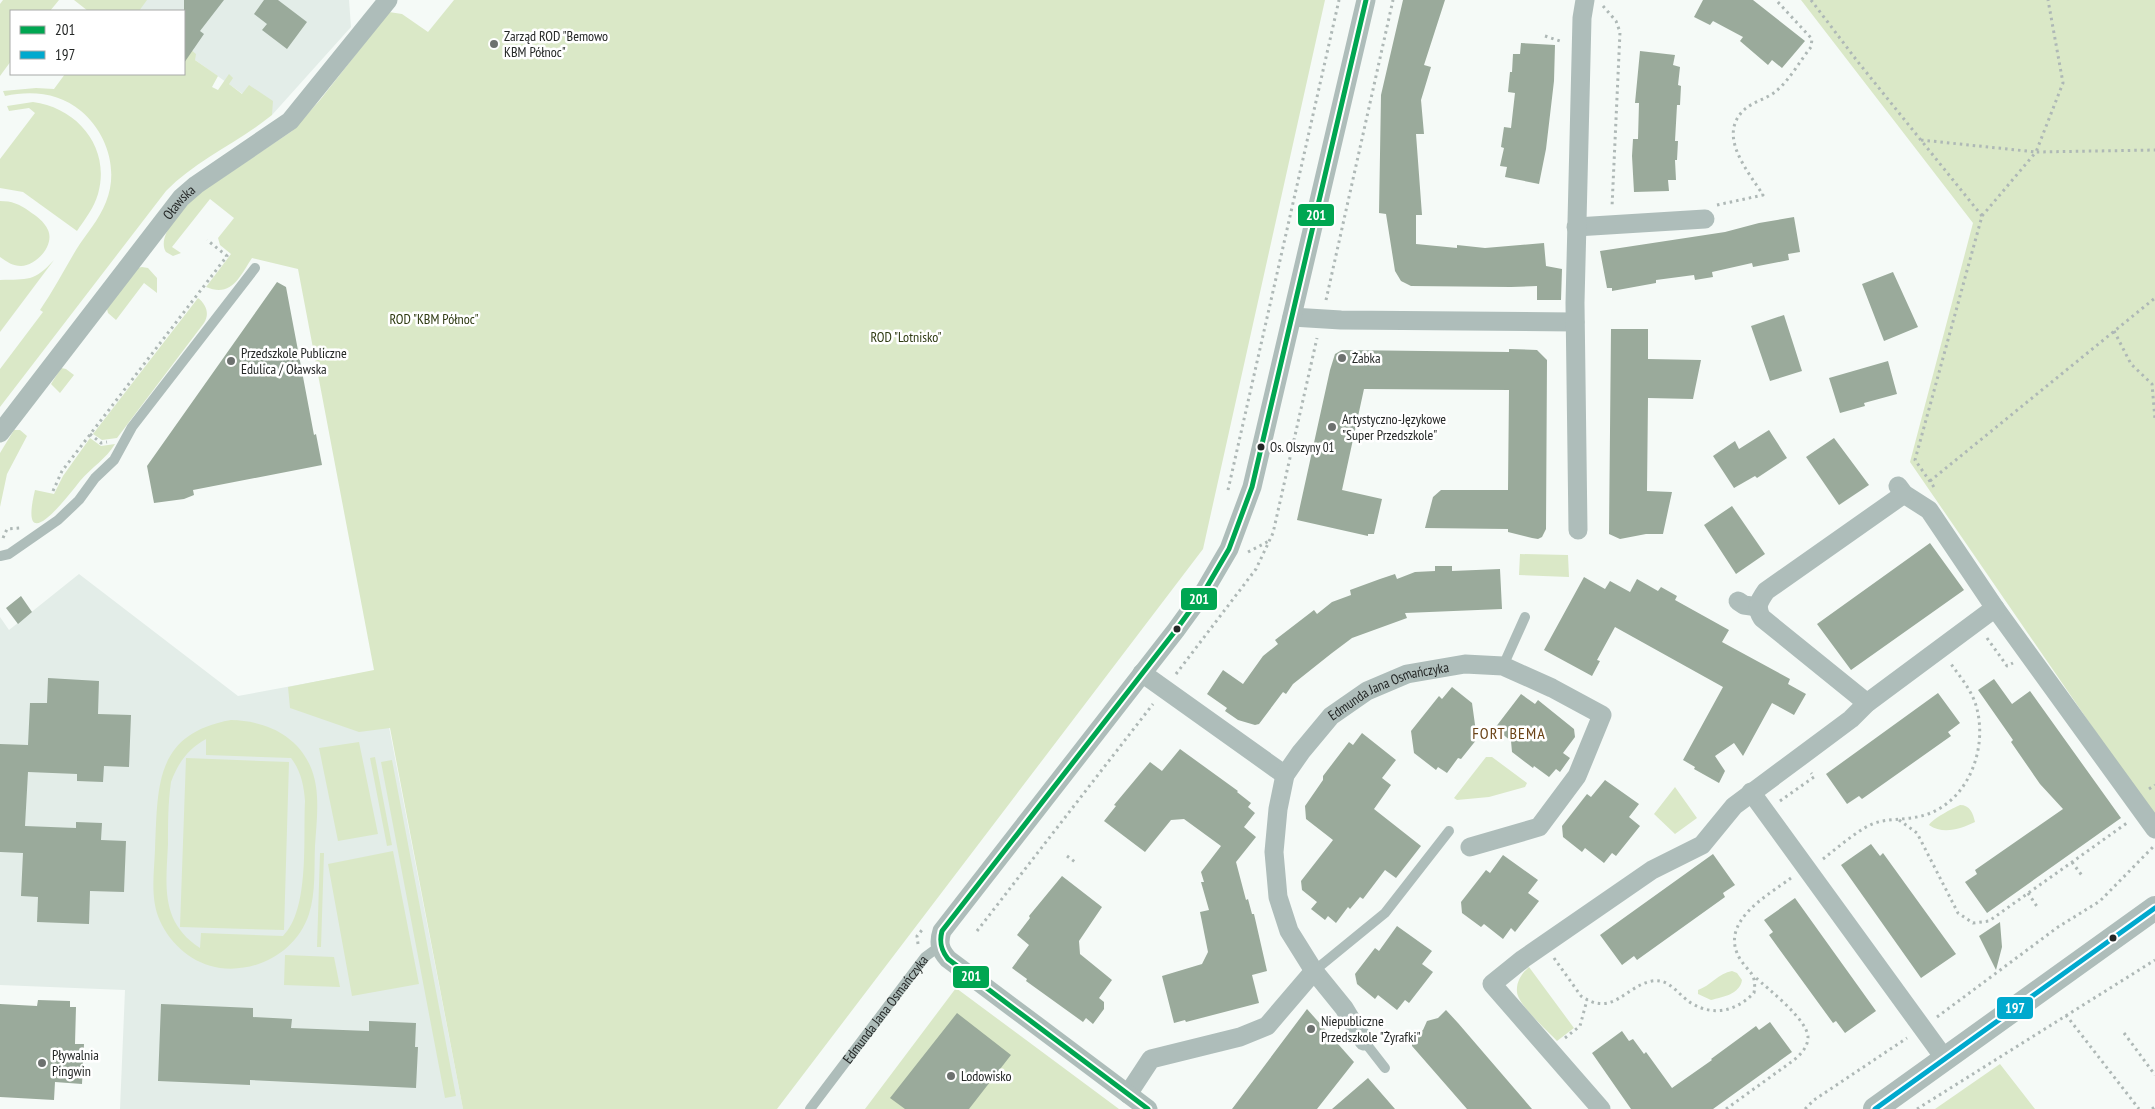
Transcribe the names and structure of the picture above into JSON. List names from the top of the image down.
{
  "streets": {
    "street": ["Oławska", "Edmunda Jana Osmańczyka"]
  },
  "districts": ["FORT BEMA"],
  "parks": ["ROD \"KBM Północ\"", "ROD \"Lotnisko\""],
  "places": [
    "Zarząd ROD \"Bemowo KBM Północ\"",
    "Żabka",
    "Przedszkole Publiczne Edulica / Oławska",
    "Artystyczno-Językowe \"Super Przedszkole\"",
    "Os. Olszyny 01",
    "Niepubliczne Przedszkole \"Żyrafki\"",
    "Pływalnia Pingwin",
    "Lodowisko"
  ],
  "lines": ["transit line 201", "transit line 197"],
  "legend": ["201", "197"]
}
